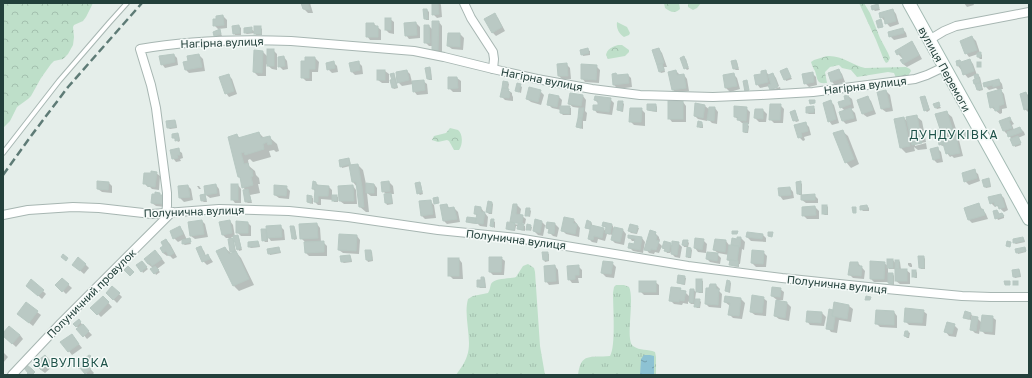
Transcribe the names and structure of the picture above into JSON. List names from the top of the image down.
{
  "streets": {
    "street": [
      "Нагірна вулиця",
      "вулиця Перемоги",
      "Полунична вулиця",
      "Полуничний провулок"
    ]
  },
  "crossings": [
    ["Нагірна вулиця", "вулиця Перемоги"],
    ["Нагірна вулиця", "Полунична вулиця"],
    ["Нагірна вулиця", "Полуничний провулок"],
    ["Полунична вулиця", "Полуничний провулок"]
  ],
  "districts": ["ДУНДУКІВКА", "ЗАВУЛІВКА"]
}
